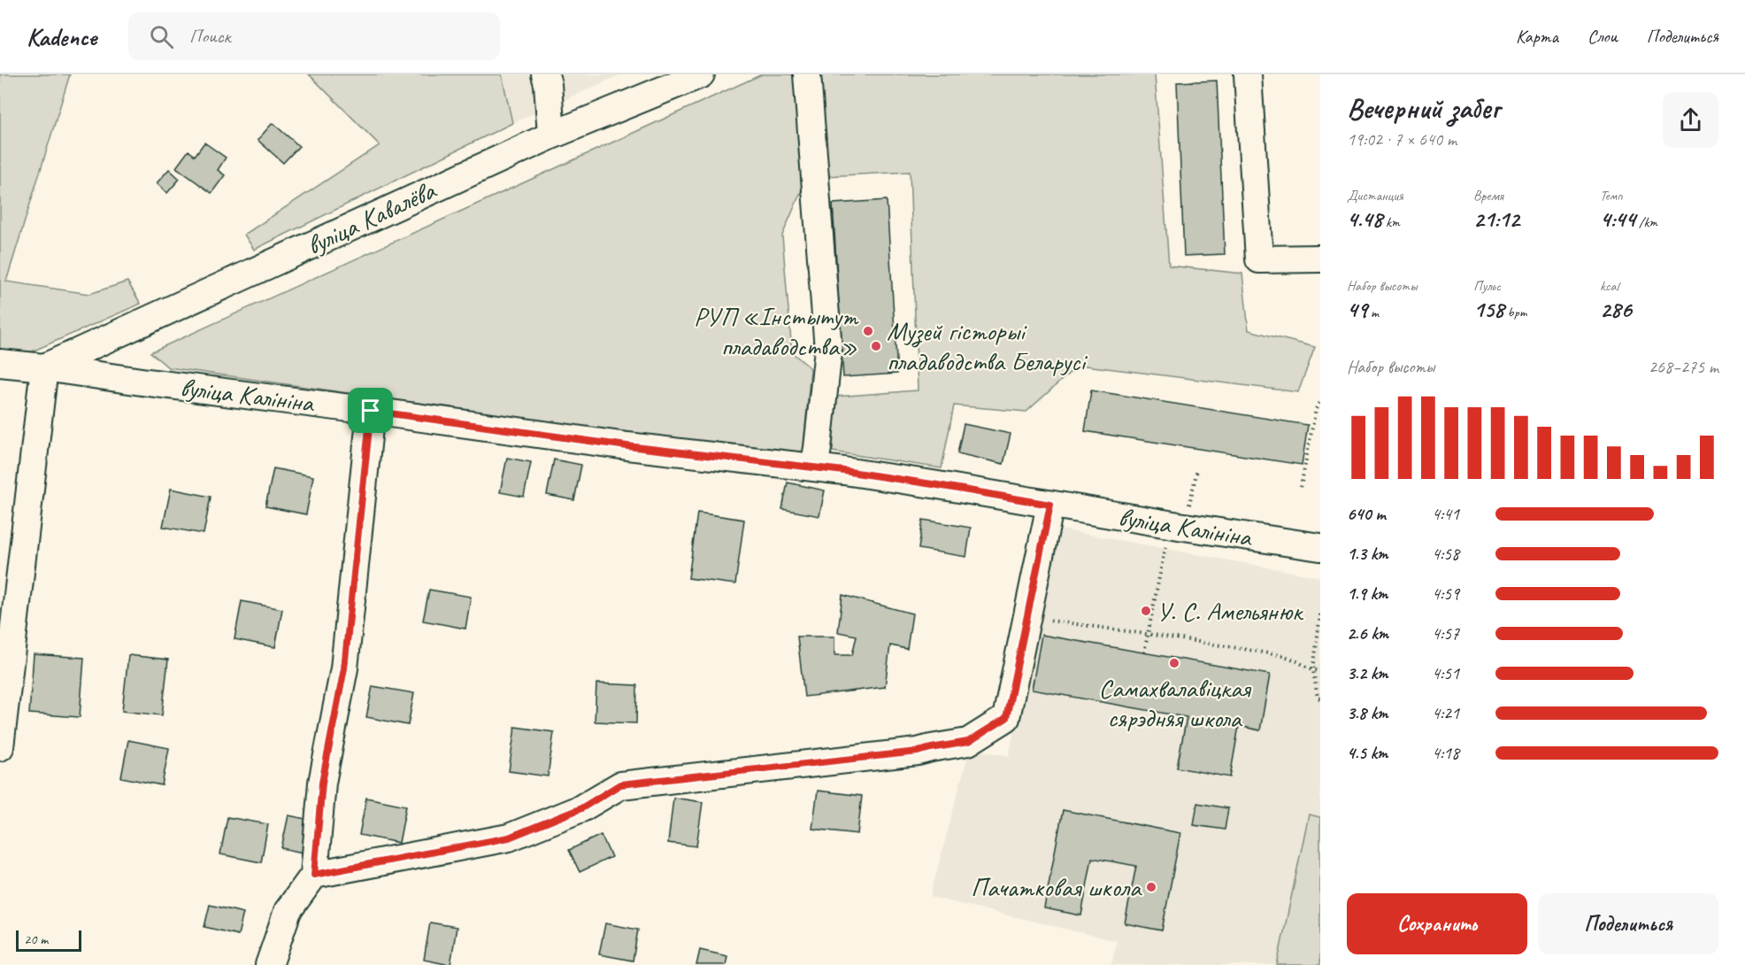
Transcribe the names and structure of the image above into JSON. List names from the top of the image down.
{
  "streets": {
    "street": ["вуліца Кавалёва", "вуліца Калініна"]
  },
  "crossings": [
    ["вуліца Кавалёва", "вуліца Калініна"]
  ],
  "places": [
    "РУП «Інстытут пладаводства»",
    "Музей гісторыі пладаводства Беларусі",
    "У. С. Амельянюк",
    "Самахвалавіцкая сярэдняя школа",
    "Пачатковая школа"
  ],
  "scale_bar": "20 m",
  "page": {
    "header": "Kadence",
    "search": "Поиск",
    "nav": ["Карта", "Слои", "Поделиться"],
    "heading": ["Вечерний забег", "19:02 · 7 × 640 m"],
    "stats": [
      ["Дистанция", "4.48 km"],
      ["Время", "21:12"],
      ["Темп", "4:44 /km"],
      ["Набор высоты", "49 m"],
      ["Пульс", "158 bpm"],
      ["kcal", "286"]
    ],
    "chart": ["Набор высоты", "268–275 m"],
    "list": [
      {
        "name": "640 m",
        "note": "4:41"
      },
      {
        "name": "1.3 km",
        "note": "4:58"
      },
      {
        "name": "1.9 km",
        "note": "4:59"
      },
      {
        "name": "2.6 km",
        "note": "4:57"
      },
      {
        "name": "3.2 km",
        "note": "4:51"
      },
      {
        "name": "3.8 km",
        "note": "4:21"
      },
      {
        "name": "4.5 km",
        "note": "4:18"
      }
    ],
    "buttons": ["Сохранить", "Поделиться"],
    "scale": "20 m"
  }
}
